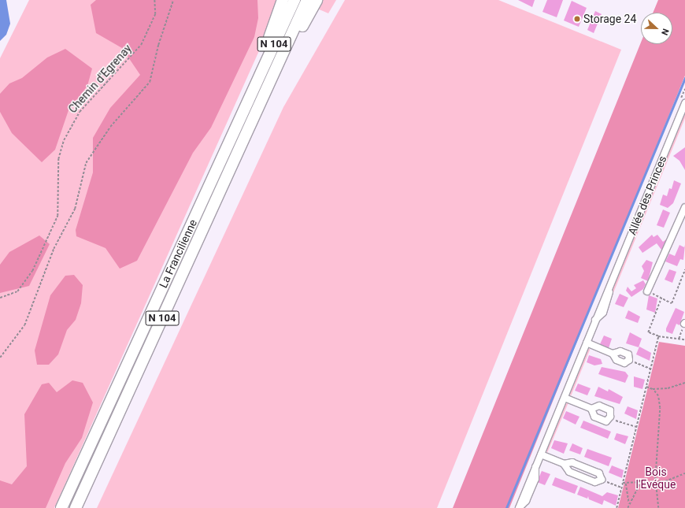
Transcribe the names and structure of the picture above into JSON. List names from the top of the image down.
{
  "streets": {
    "highway": ["N 104", "La Francilienne"],
    "street": ["Allée des Princes"],
    "path": ["Chemin d'Egrenay"]
  },
  "parks": ["Bois l'Evéque"],
  "places": ["Storage 24"],
  "north": "right"
}
